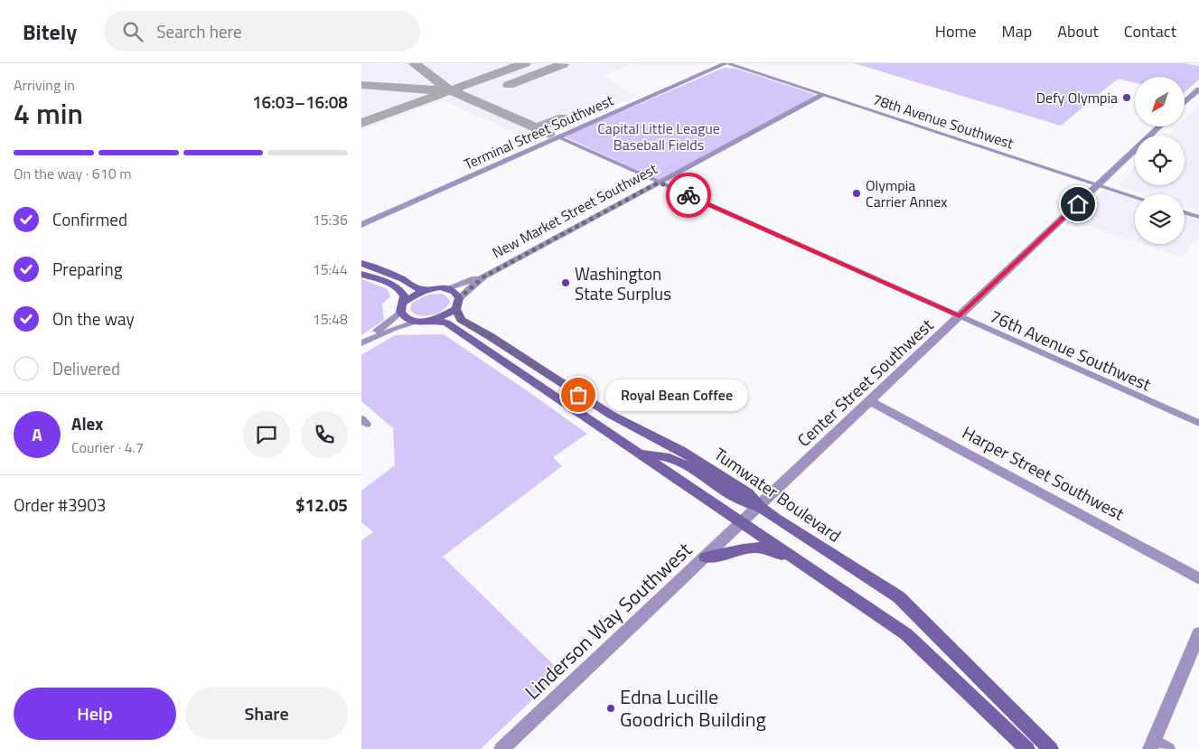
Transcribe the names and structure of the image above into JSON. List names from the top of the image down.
{
  "streets": {
    "main road": ["Tumwater Boulevard"],
    "street": [
      "78th Avenue Southwest",
      "Terminal Street Southwest",
      "New Market Street Southwest",
      "76th Avenue Southwest",
      "Center Street Southwest",
      "Harper Street Southwest",
      "Linderson Way Southwest"
    ]
  },
  "crossings": [
    ["78th Avenue Southwest", "Terminal Street Southwest"],
    ["78th Avenue Southwest", "New Market Street Southwest"],
    ["78th Avenue Southwest", "Center Street Southwest"],
    ["Terminal Street Southwest", "76th Avenue Southwest"],
    ["New Market Street Southwest", "76th Avenue Southwest"],
    ["New Market Street Southwest", "Tumwater Boulevard"],
    ["76th Avenue Southwest", "Center Street Southwest"],
    ["Center Street Southwest", "Harper Street Southwest"],
    ["Center Street Southwest", "Tumwater Boulevard"],
    ["Center Street Southwest", "Linderson Way Southwest"]
  ],
  "parks": ["Capital Little League Baseball Fields"],
  "places": [
    "Defy Olympia",
    "Olympia Carrier Annex",
    "Washington State Surplus",
    "Royal Bean Coffee",
    "Edna Lucille Goodrich Building"
  ],
  "north": "bottom left",
  "page": {
    "header": "Bitely",
    "search": "Search here",
    "nav": [
      "Home",
      "Map",
      "About",
      "Contact"
    ],
    "heading": ["4 min", "Arriving in", "16:03–16:08"],
    "panel": [
      "Alex",
      "Courier · 4.7",
      "Order #3903",
      "$12.05"
    ],
    "bar": "On the way · 610 m",
    "list": [
      ["Confirmed", "15:36"],
      ["Preparing", "15:44"],
      ["On the way", "15:48"],
      "Delivered"
    ],
    "bubble": "Royal Bean Coffee",
    "round": "A",
    "buttons": ["Help", "Share"]
  }
}
